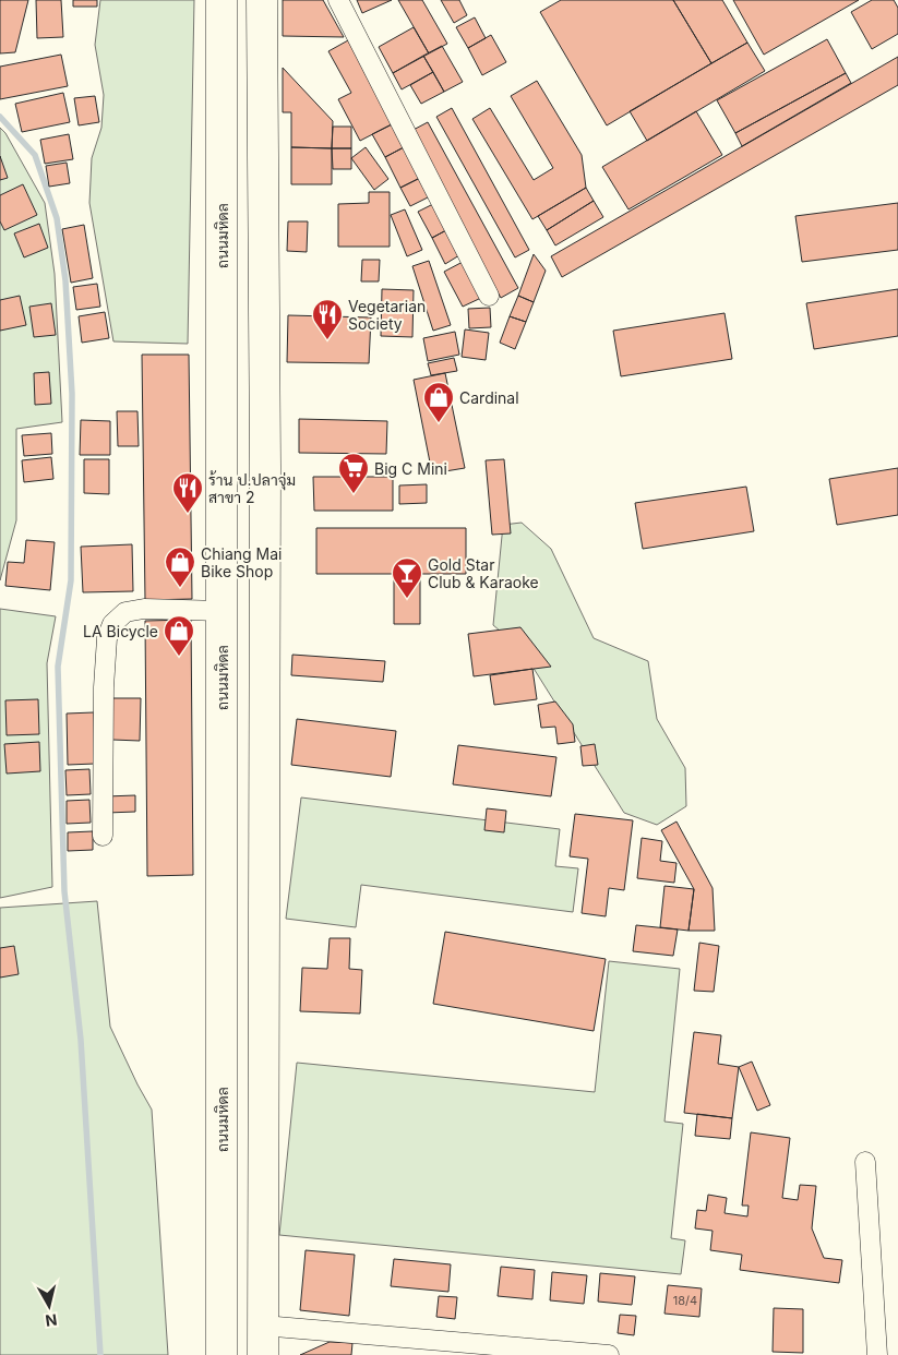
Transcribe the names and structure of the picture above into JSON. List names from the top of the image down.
{
  "streets": {
    "main road": ["ถนนมหิดล"]
  },
  "places": {
    "restaurant": ["Vegetarian Society", "ร้าน ป.ปลาจุ่ม สาขา 2"],
    "shop": ["Cardinal", "Chiang Mai Bike Shop", "LA Bicycle"],
    "supermarket": ["Big C Mini"],
    "bar": ["Gold Star Club & Karaoke"]
  },
  "house_numbers": ["18/4"],
  "north": "bottom"
}
